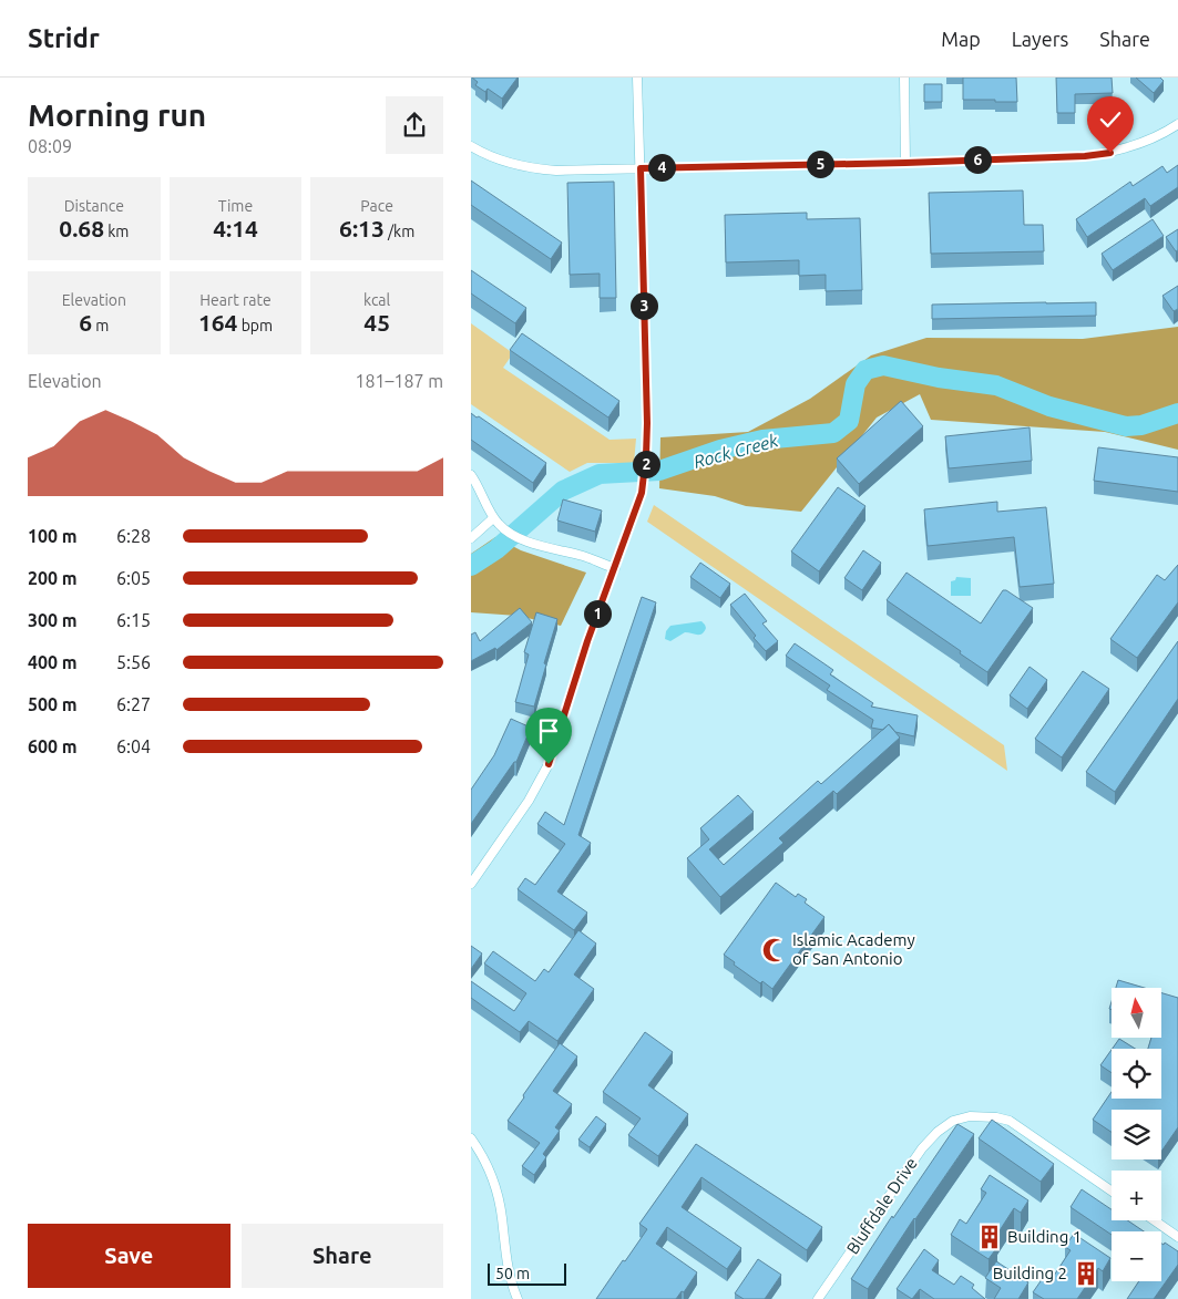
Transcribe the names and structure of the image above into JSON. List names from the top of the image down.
{
  "streets": {
    "street": ["Bluffdale Drive"]
  },
  "water": ["Rock Creek"],
  "places": {
    "mosque": ["Islamic Academy of San Antonio"],
    "building": ["Building 1", "Building 2"]
  },
  "scale_bar": "50 m",
  "north": "top",
  "page": {
    "header": "Stridr",
    "nav": ["Map", "Layers", "Share"],
    "heading": ["Morning run", "08:09"],
    "pins": [
      "6",
      "5",
      "4",
      "3",
      "2",
      "1"
    ],
    "stats": [
      ["Distance", "0.68 km"],
      ["Time", "4:14"],
      ["Pace", "6:13 /km"],
      ["Elevation", "6 m"],
      ["Heart rate", "164 bpm"],
      ["kcal", "45"]
    ],
    "chart": ["Elevation", "181–187 m"],
    "list": [
      {
        "name": "100 m",
        "note": "6:28"
      },
      {
        "name": "200 m",
        "note": "6:05"
      },
      {
        "name": "300 m",
        "note": "6:15"
      },
      {
        "name": "400 m",
        "note": "5:56"
      },
      {
        "name": "500 m",
        "note": "6:27"
      },
      {
        "name": "600 m",
        "note": "6:04"
      }
    ],
    "map_buttons": ["+", "−"],
    "buttons": ["Save", "Share"],
    "scale": "50 m"
  }
}
